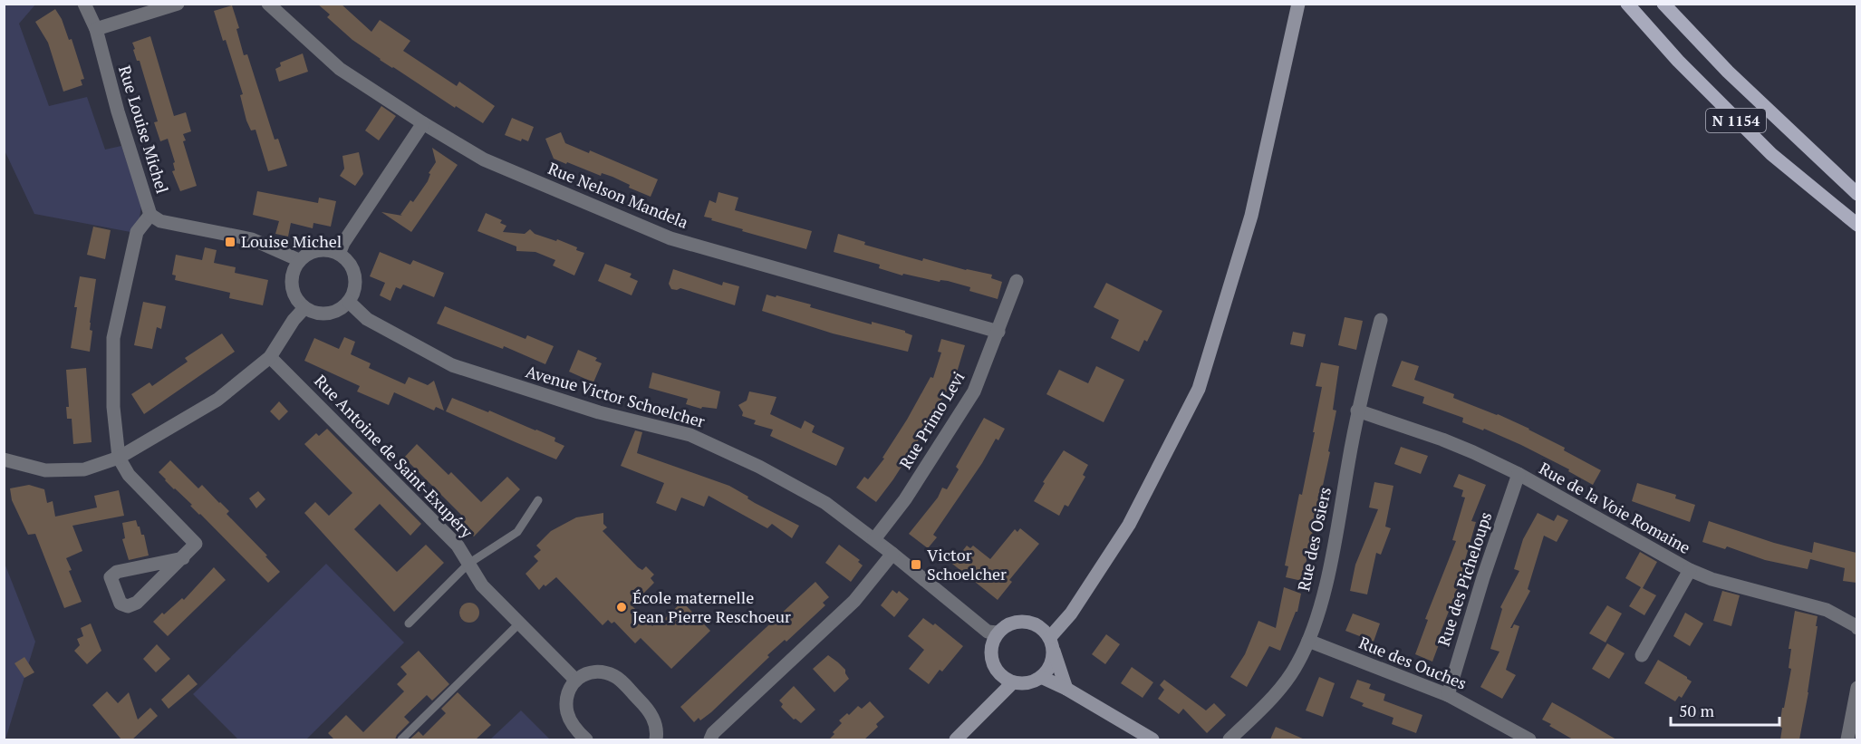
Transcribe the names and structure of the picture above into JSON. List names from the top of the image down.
{
  "streets": {
    "main road": ["N 1154"],
    "street": [
      "Rue Louise Michel",
      "Rue Nelson Mandela",
      "Avenue Victor Schoelcher",
      "Rue Primo Levi",
      "Rue Antoine de Saint-Exupéry",
      "Rue de la Voie Romaine",
      "Rue des Osiers",
      "Rue des Picheloups",
      "Rue des Ouches"
    ]
  },
  "crossings": [
    ["Rue Nelson Mandela", "Rue Primo Levi"],
    ["Avenue Victor Schoelcher", "Rue Primo Levi"],
    ["Rue de la Voie Romaine", "Rue des Osiers"],
    ["Rue de la Voie Romaine", "Rue des Picheloups"],
    ["Rue des Osiers", "Rue des Ouches"],
    ["Rue des Picheloups", "Rue des Ouches"]
  ],
  "places": {
    "transit": ["Louise Michel", "Victor Schoelcher"],
    "other": ["École maternelle Jean Pierre Reschoeur"]
  },
  "scale_bar": "50 m"
}
